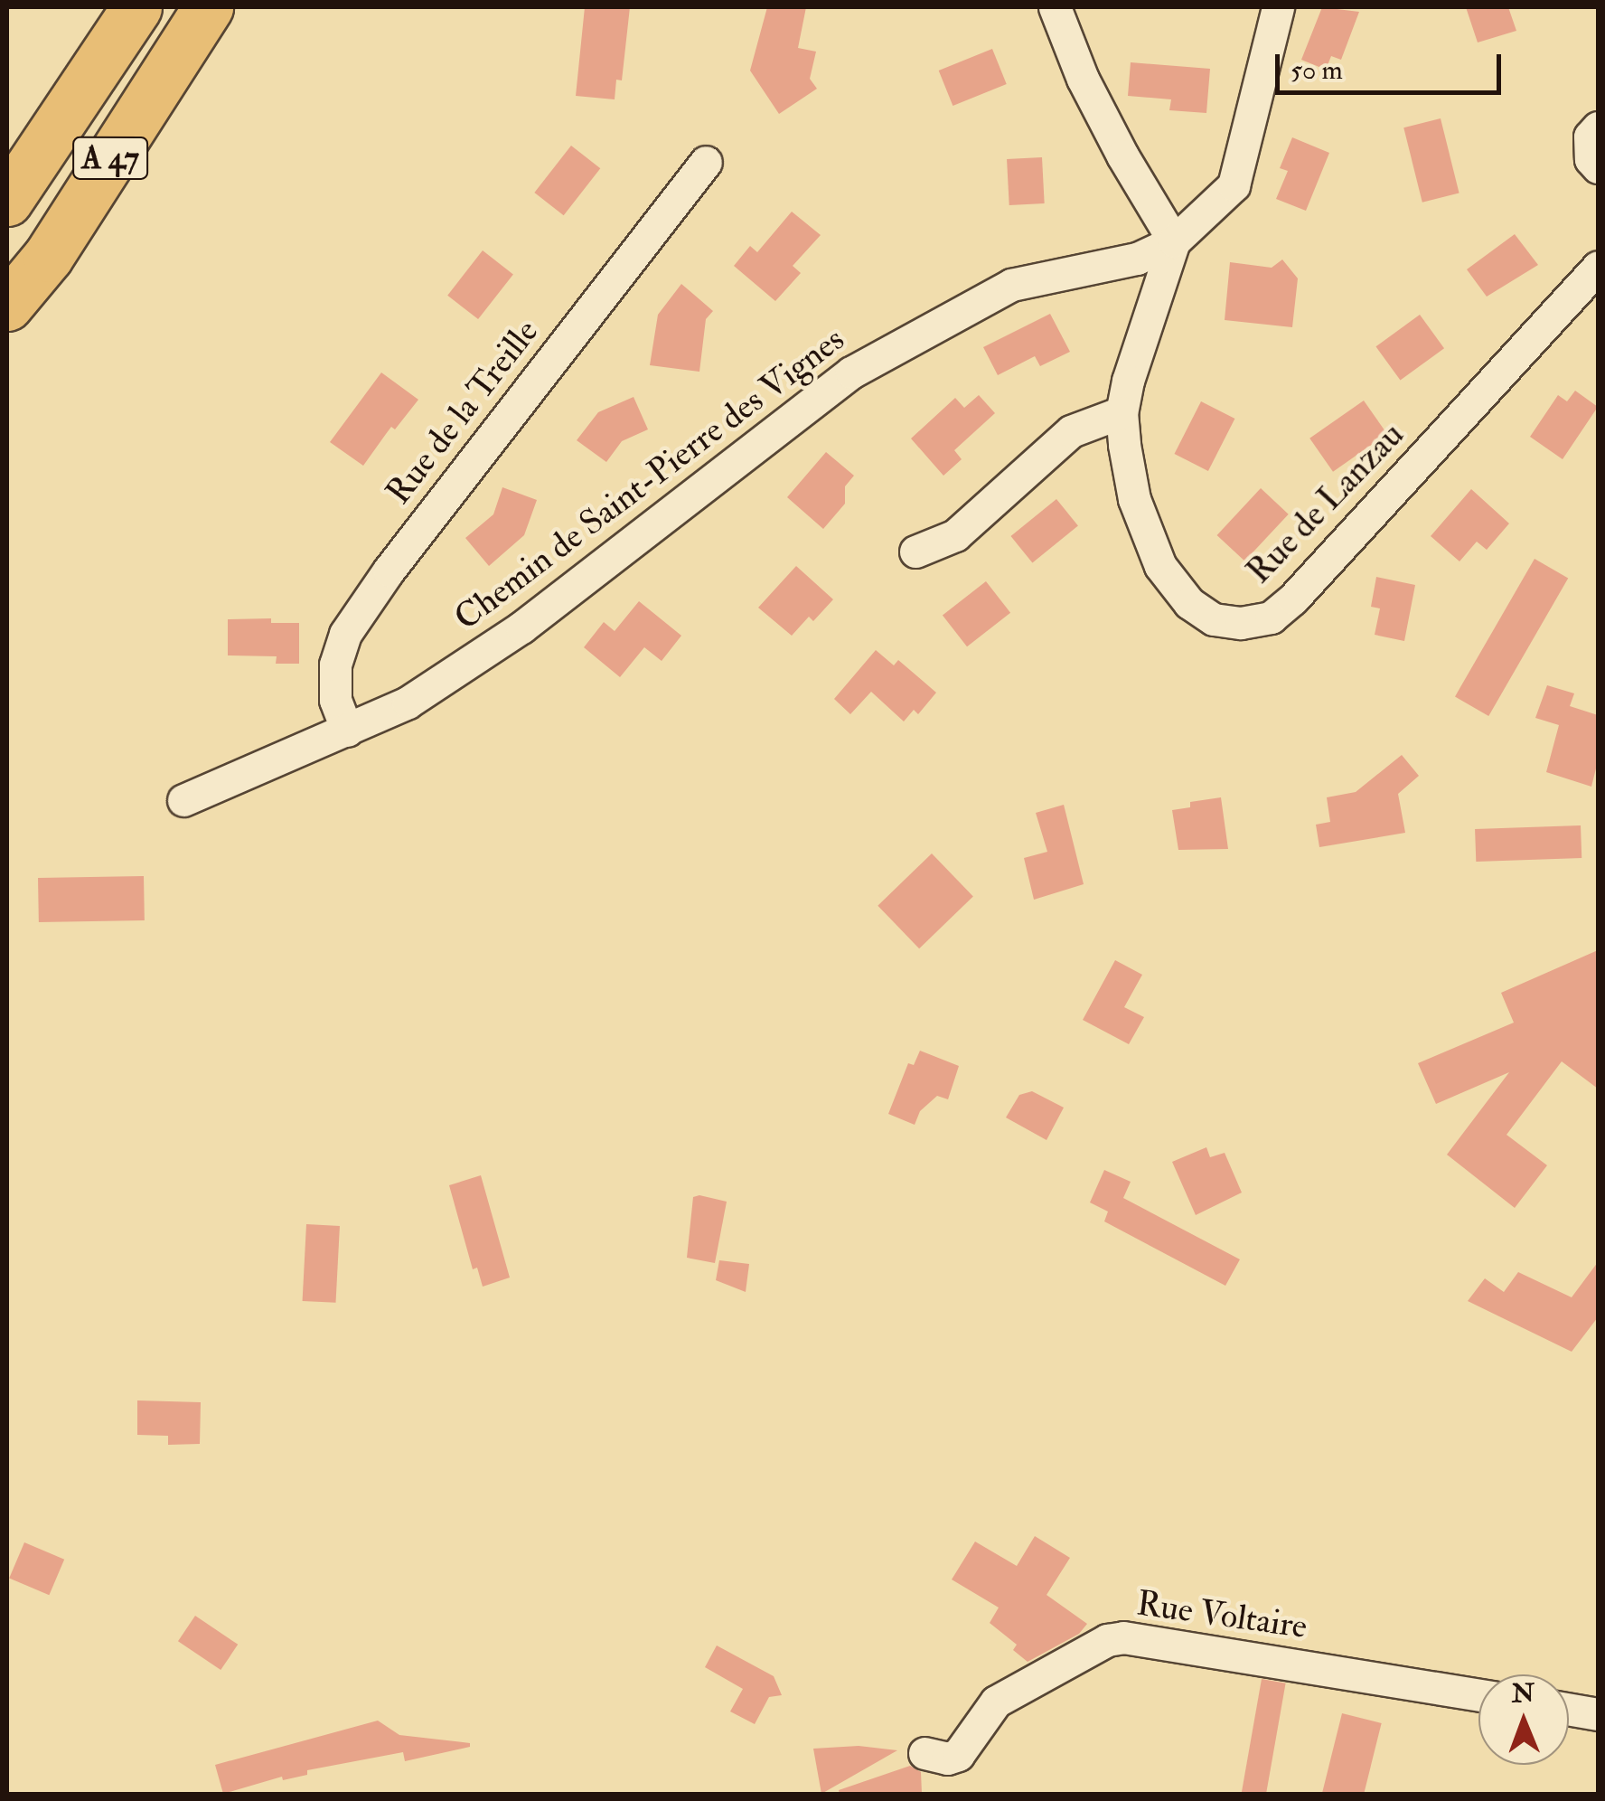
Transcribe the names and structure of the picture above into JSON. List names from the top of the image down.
{
  "streets": {
    "highway": ["A 47"],
    "street": [
      "Rue de la Treille",
      "Chemin de Saint-Pierre des Vignes",
      "Rue de Lanzau",
      "Rue Voltaire"
    ]
  },
  "crossings": [
    ["Rue de la Treille", "Chemin de Saint-Pierre des Vignes"],
    ["Chemin de Saint-Pierre des Vignes", "Rue de Lanzau"]
  ],
  "scale_bar": "50 m",
  "north": "top"
}
